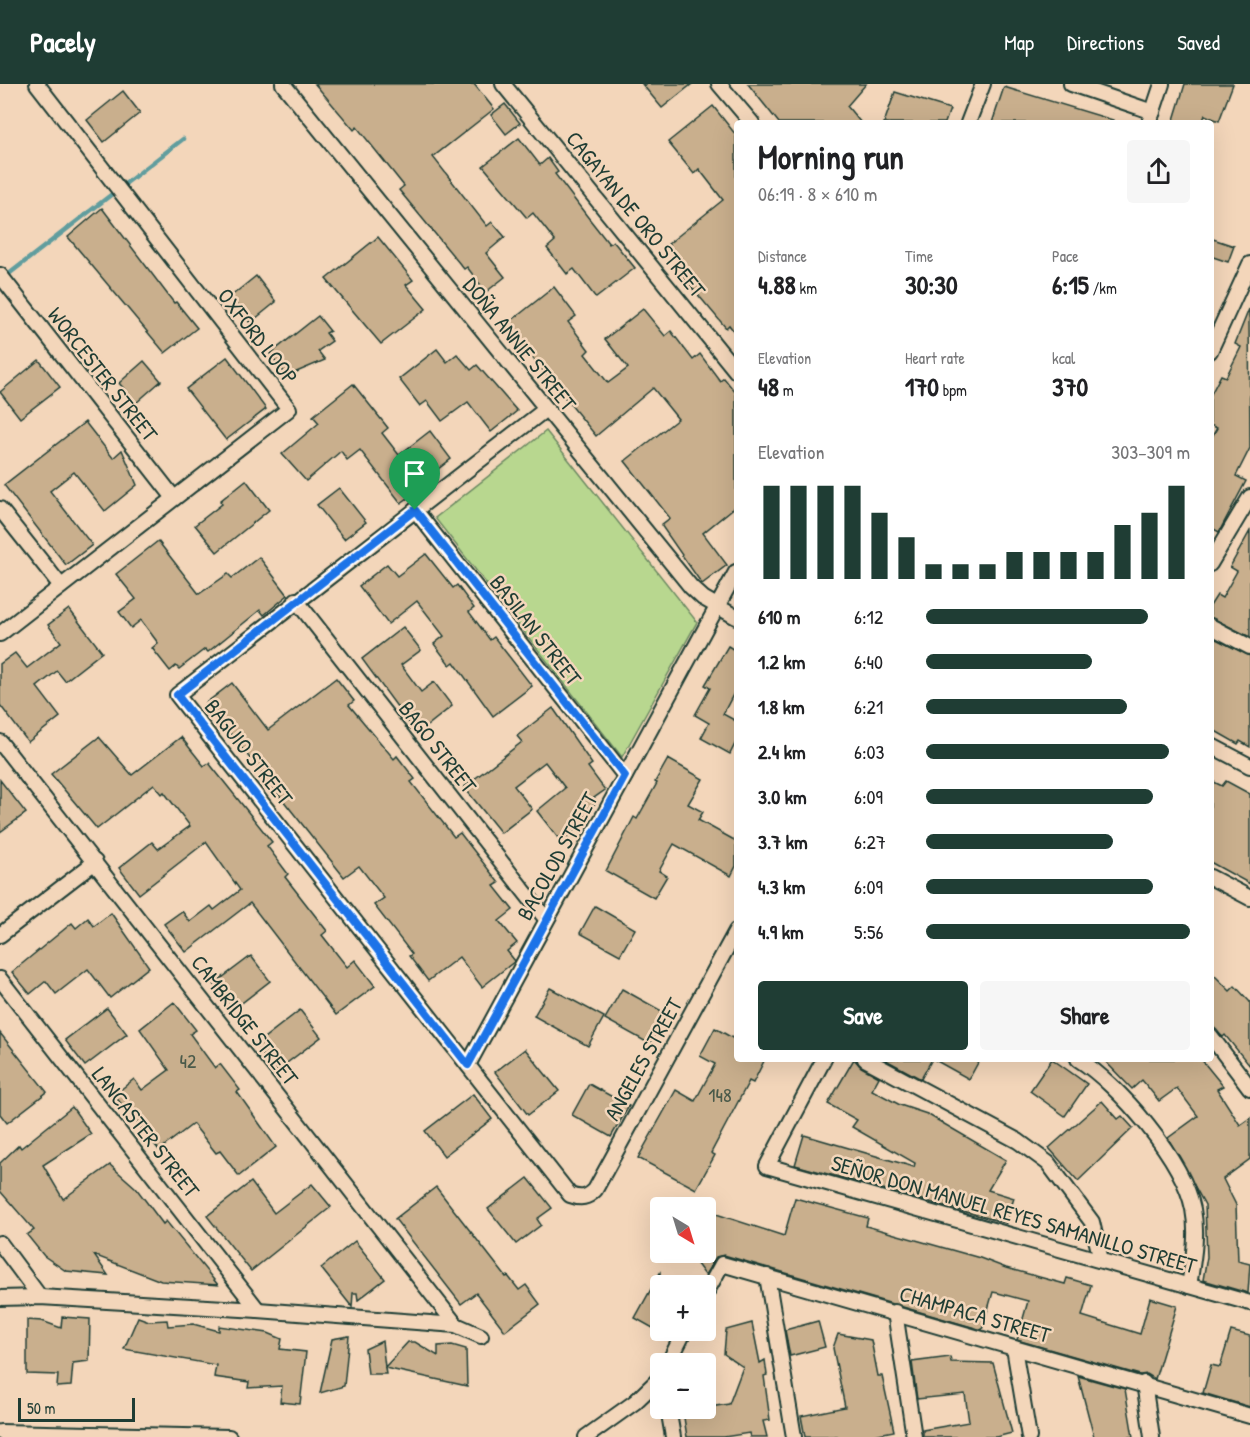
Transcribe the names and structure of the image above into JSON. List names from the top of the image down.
{
  "streets": {
    "street": [
      "CAGAYAN DE ORO STREET",
      "OXFORD LOOP",
      "DOÑA ANNIE STREET",
      "WORCESTER STREET",
      "BASILAN STREET",
      "BAGO STREET",
      "BAGUIO STREET",
      "BACOLOD STREET",
      "CAMBRIDGE STREET",
      "ANGELES STREET",
      "LANCASTER STREET",
      "SEÑOR DON MANUEL REYES SAMANILLO STREET",
      "CHAMPACA STREET"
    ]
  },
  "crossings": [
    ["OXFORD LOOP", "WORCESTER STREET"],
    ["DOÑA ANNIE STREET", "BAGUIO STREET"],
    ["DOÑA ANNIE STREET", "BACOLOD STREET"],
    ["BASILAN STREET", "BAGUIO STREET"],
    ["BASILAN STREET", "BACOLOD STREET"],
    ["BAGO STREET", "BAGUIO STREET"],
    ["BAGO STREET", "BACOLOD STREET"],
    ["BAGUIO STREET", "BACOLOD STREET"],
    ["BAGUIO STREET", "ANGELES STREET"],
    ["CAMBRIDGE STREET", "LANCASTER STREET"]
  ],
  "house_numbers": ["42", "148"],
  "scale_bar": "50 m",
  "north": "bottom right",
  "page": {
    "header": "Pacely",
    "nav": ["Map", "Directions", "Saved"],
    "heading": ["Morning run", "06:19 · 8 × 610 m"],
    "stats": [
      ["Distance", "4.88 km"],
      ["Time", "30:30"],
      ["Pace", "6:15 /km"],
      ["Elevation", "48 m"],
      ["Heart rate", "170 bpm"],
      ["kcal", "370"]
    ],
    "chart": ["Elevation", "303–309 m"],
    "list": [
      {
        "name": "610 m",
        "note": "6:12"
      },
      {
        "name": "1.2 km",
        "note": "6:40"
      },
      {
        "name": "1.8 km",
        "note": "6:21"
      },
      {
        "name": "2.4 km",
        "note": "6:03"
      },
      {
        "name": "3.0 km",
        "note": "6:09"
      },
      {
        "name": "3.7 km",
        "note": "6:27"
      },
      {
        "name": "4.3 km",
        "note": "6:09"
      },
      {
        "name": "4.9 km",
        "note": "5:56"
      }
    ],
    "buttons": ["Save", "Share"],
    "map_buttons": ["+", "−"],
    "scale": "50 m"
  }
}
